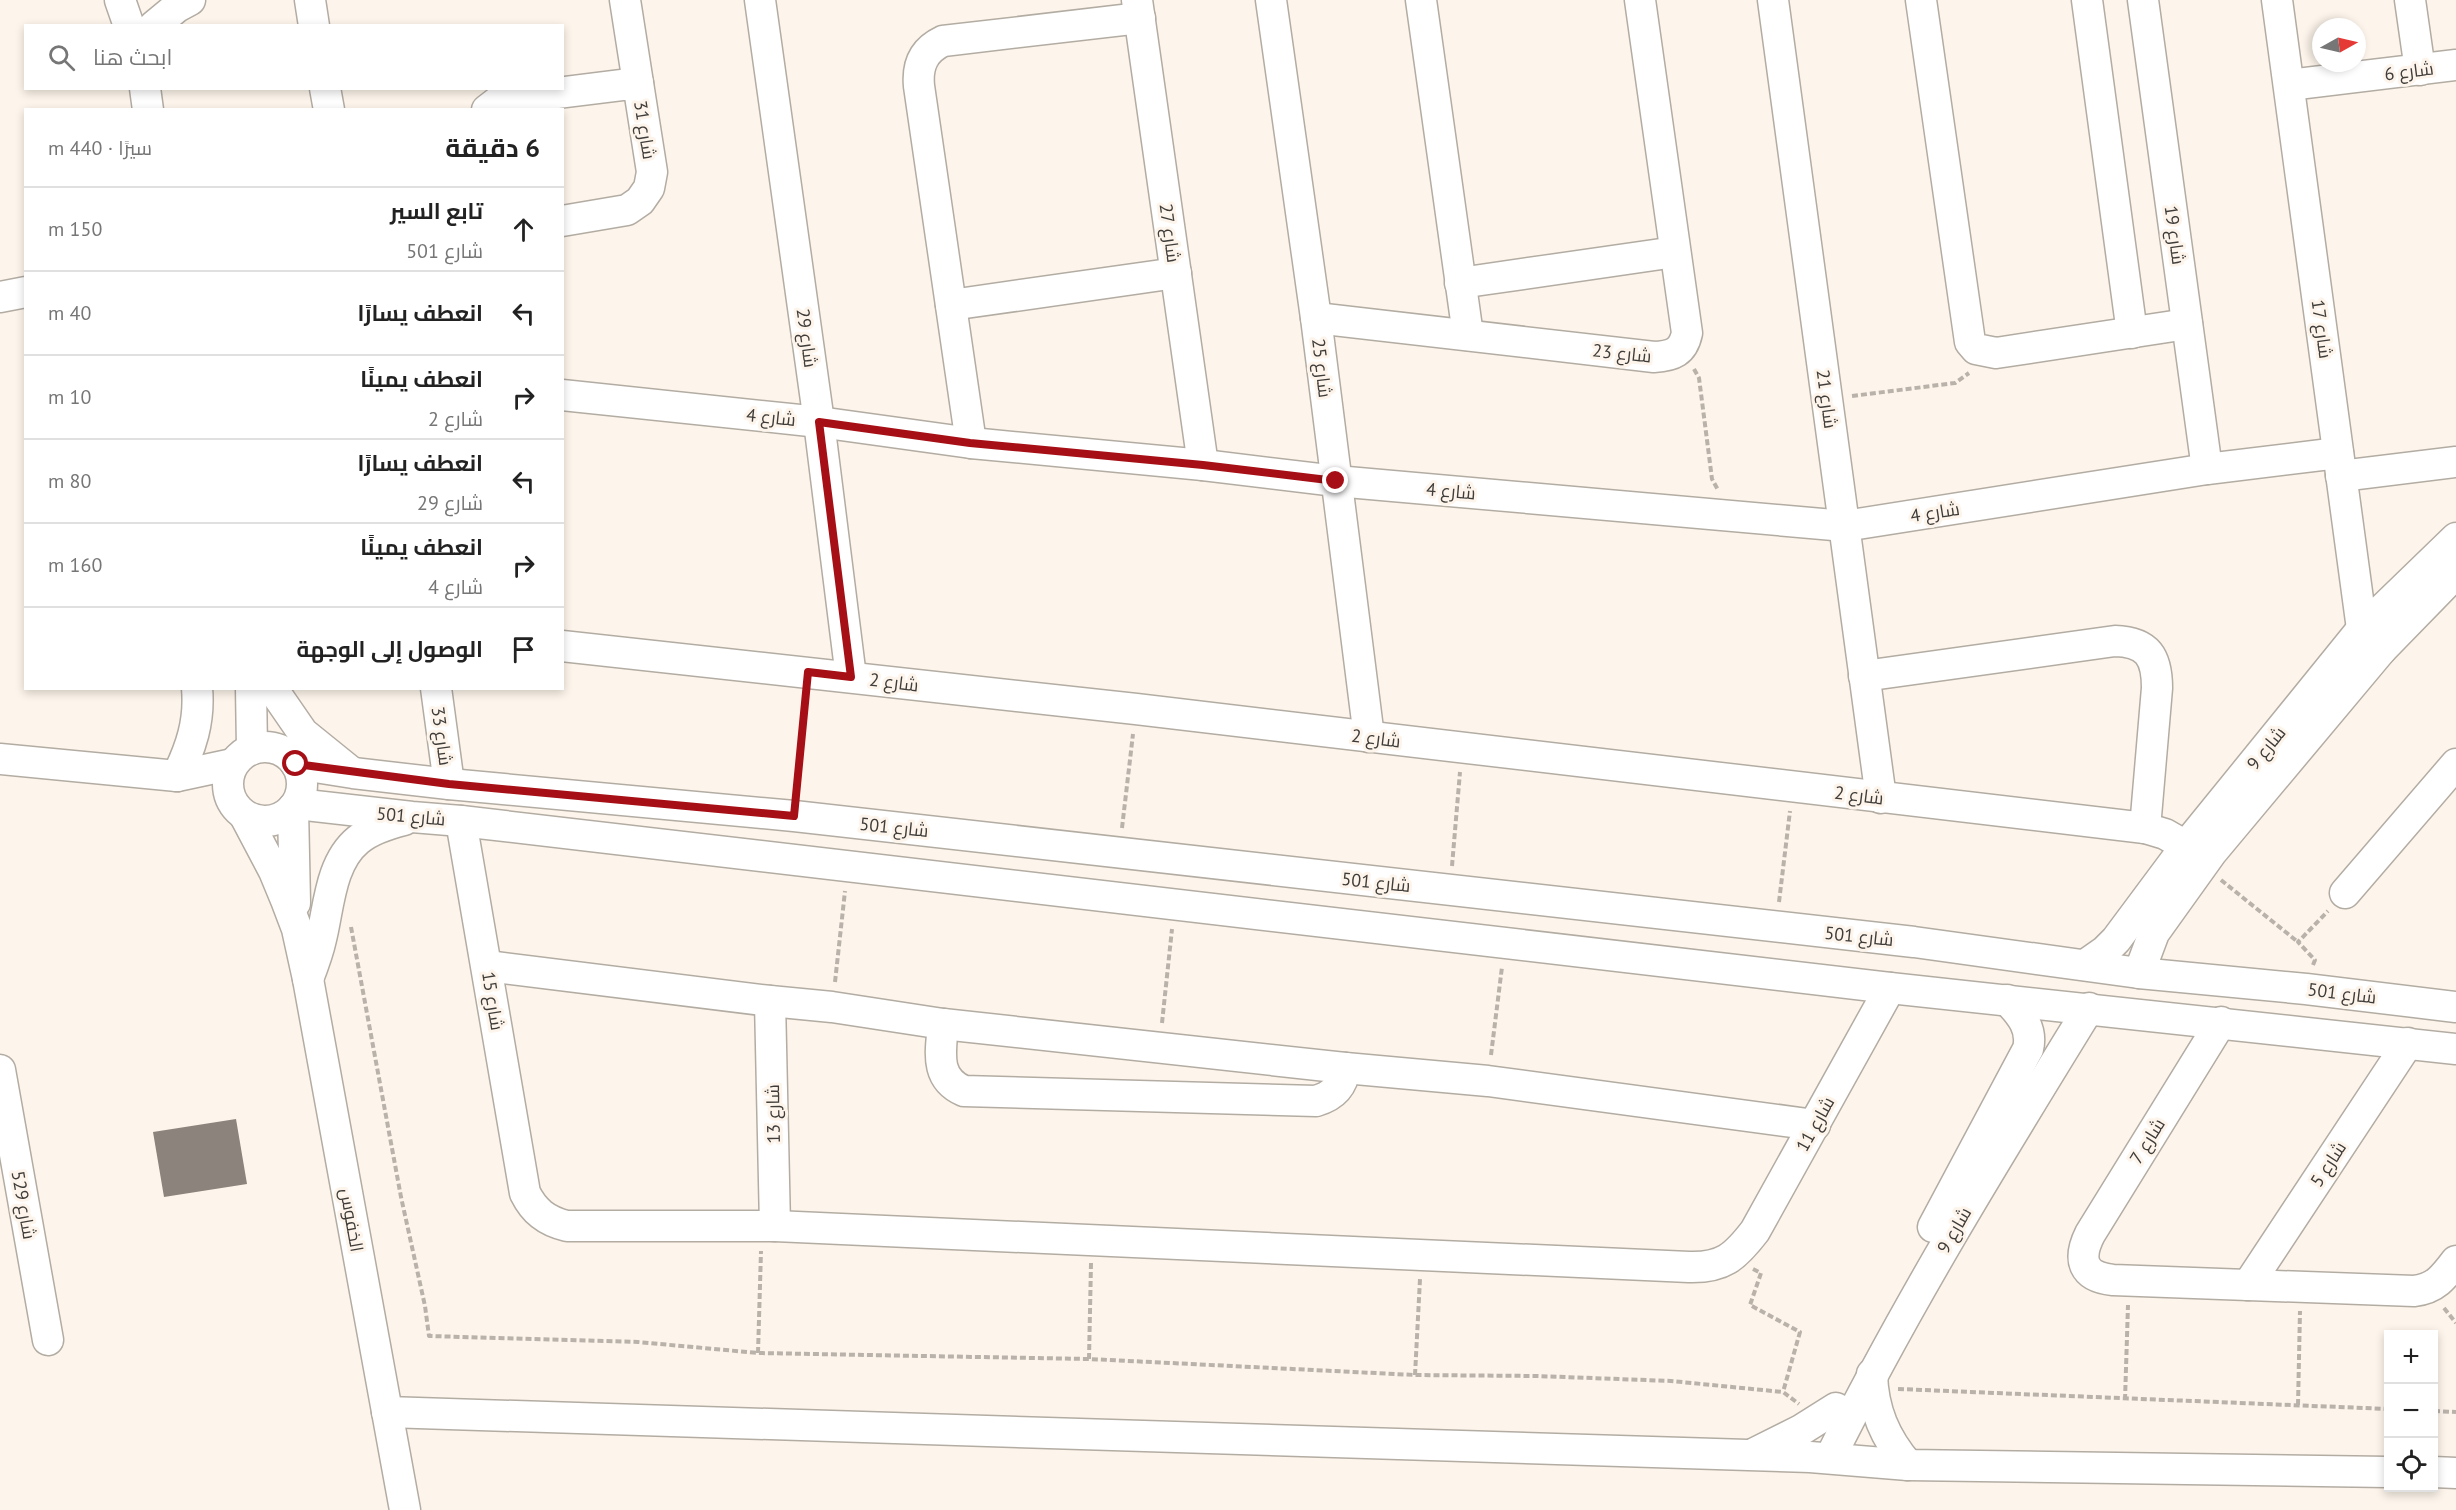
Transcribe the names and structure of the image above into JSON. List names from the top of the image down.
{
  "streets": {
    "street": [
      "شارع 6",
      "شارع 31",
      "شارع 27",
      "شارع 19",
      "شارع 17",
      "شارع 29",
      "شارع 23",
      "شارع 25",
      "شارع 21",
      "شارع 4",
      "شارع 2",
      "شارع 33",
      "شارع 9",
      "شارع 501",
      "شارع 15",
      "شارع 13",
      "شارع 11",
      "شارع 7",
      "شارع 5",
      "شارع 529",
      "الخفوس"
    ]
  },
  "crossings": [
    ["شارع 6", "شارع 17"],
    ["شارع 27", "شارع 4"],
    ["شارع 19", "شارع 4"],
    ["شارع 17", "شارع 4"],
    ["شارع 17", "شارع 9"],
    ["شارع 29", "شارع 4"],
    ["شارع 29", "شارع 2"],
    ["شارع 23", "شارع 25"],
    ["شارع 25", "شارع 4"],
    ["شارع 25", "شارع 2"],
    ["شارع 21", "شارع 4"],
    ["شارع 21", "شارع 2"],
    ["شارع 2", "شارع 9"],
    ["شارع 33", "شارع 501"],
    ["شارع 9", "شارع 501"],
    ["شارع 501", "شارع 15"],
    ["شارع 501", "شارع 11"],
    ["شارع 501", "شارع 7"],
    ["شارع 501", "شارع 5"],
    ["شارع 501", "الخفوس"],
    ["شارع 15", "شارع 13"],
    ["شارع 15", "شارع 11"]
  ],
  "north": "right",
  "page": {
    "search": "ابحث هنا",
    "heading": ["6 دقيقة", "سيرًا · 440 m"],
    "list": [
      ["تابع السير", "شارع 501", "150 m"],
      ["انعطف يسارًا", "40 m"],
      ["انعطف يمينًا", "شارع 2", "10 m"],
      ["انعطف يسارًا", "شارع 29", "80 m"],
      ["انعطف يمينًا", "شارع 4", "160 m"],
      "الوصول إلى الوجهة"
    ],
    "map_buttons": ["+", "−"]
  }
}
